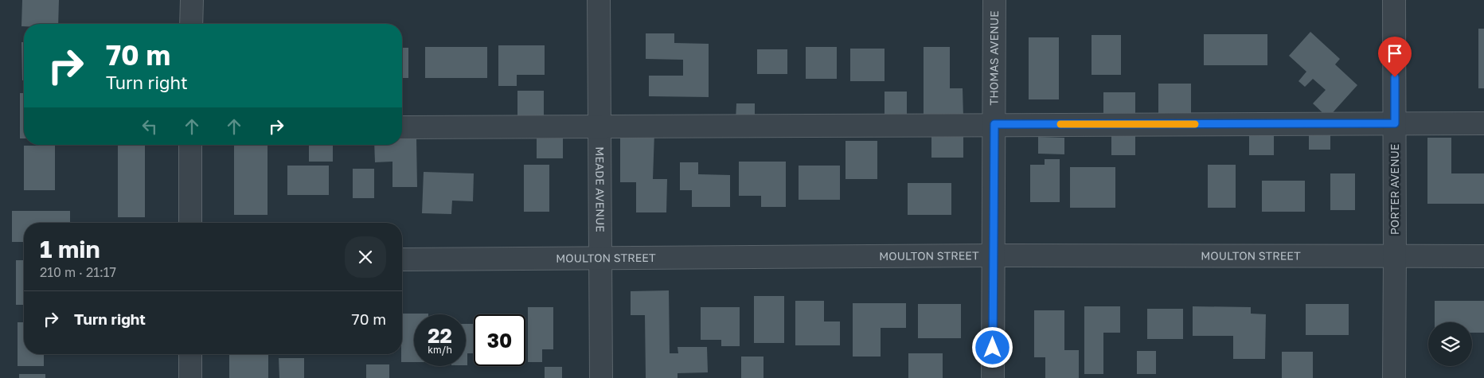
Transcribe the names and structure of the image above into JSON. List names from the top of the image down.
{
  "streets": {
    "street": [
      "THOMAS AVENUE",
      "MEADE AVENUE",
      "PORTER AVENUE",
      "MOULTON STREET"
    ]
  },
  "crossings": [
    ["THOMAS AVENUE", "MOULTON STREET"],
    ["MEADE AVENUE", "MOULTON STREET"],
    ["PORTER AVENUE", "MOULTON STREET"]
  ],
  "page": {
    "turn": ["70 m", "Turn right"],
    "heading": ["1 min", "210 m · 21:17"],
    "list": [
      {
        "name": "Turn right",
        "value": "70 m"
      }
    ],
    "speed": "22 km/h",
    "limit": "30"
  }
}
